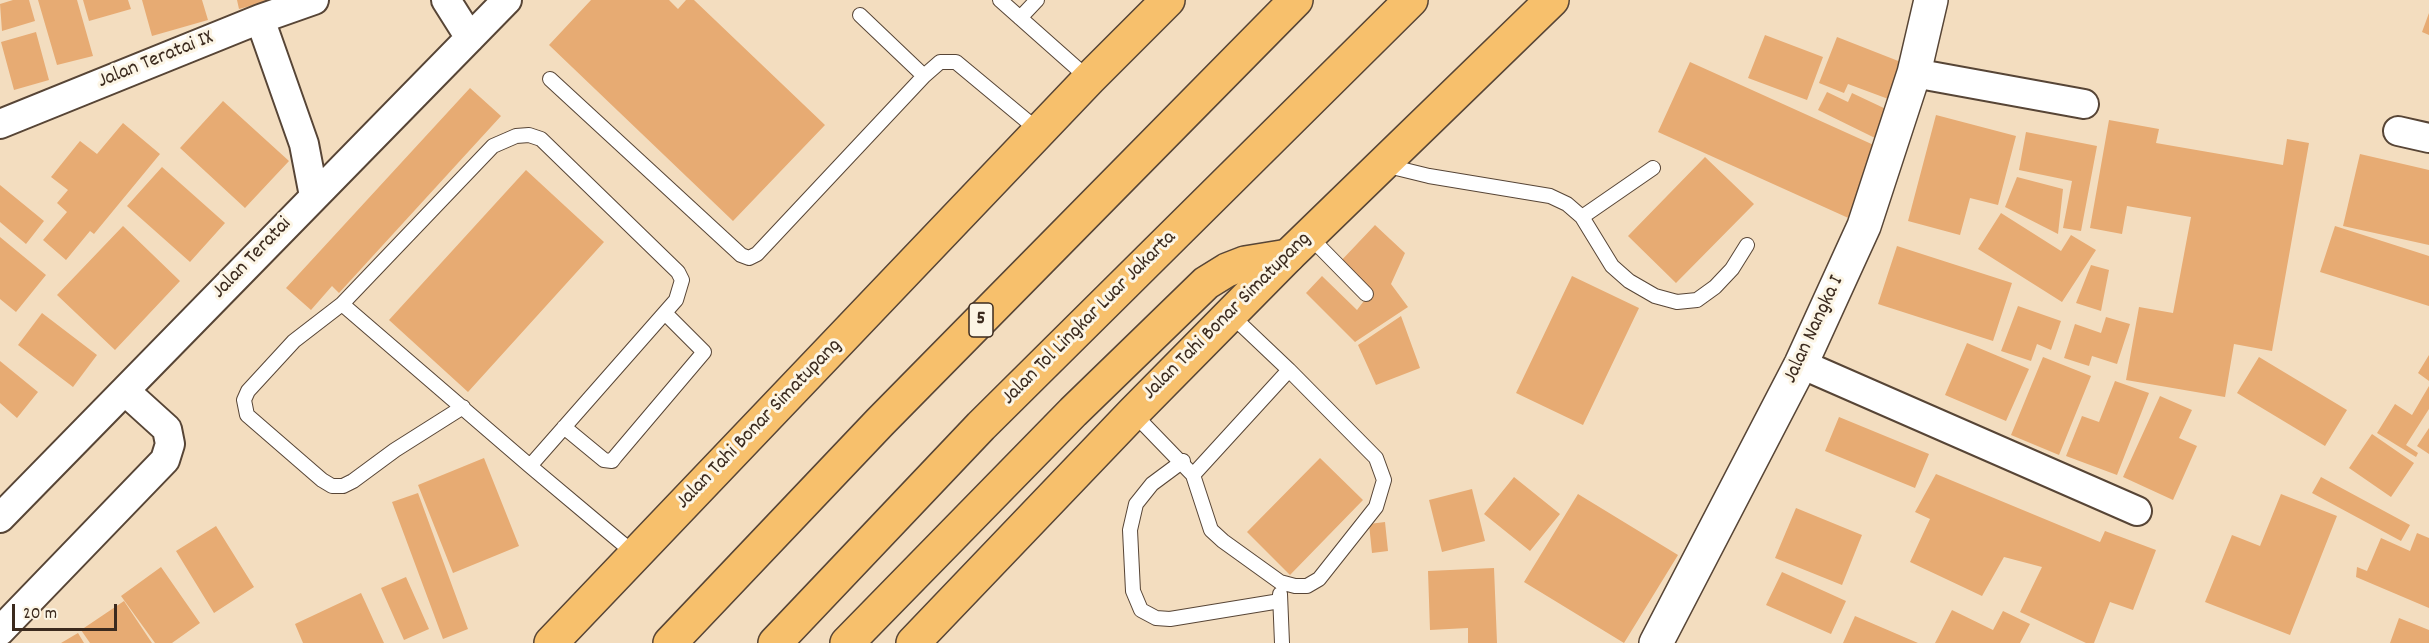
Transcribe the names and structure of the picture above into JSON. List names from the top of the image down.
{
  "streets": {
    "highway": ["Jalan Tahi Bonar Simatupang", "Jalan Tol Lingkar Luar Jakarta", "5"],
    "street": ["Jalan Teratai IX", "Jalan Teratai", "Jalan Nangka I"]
  },
  "scale_bar": "20 m"
}
